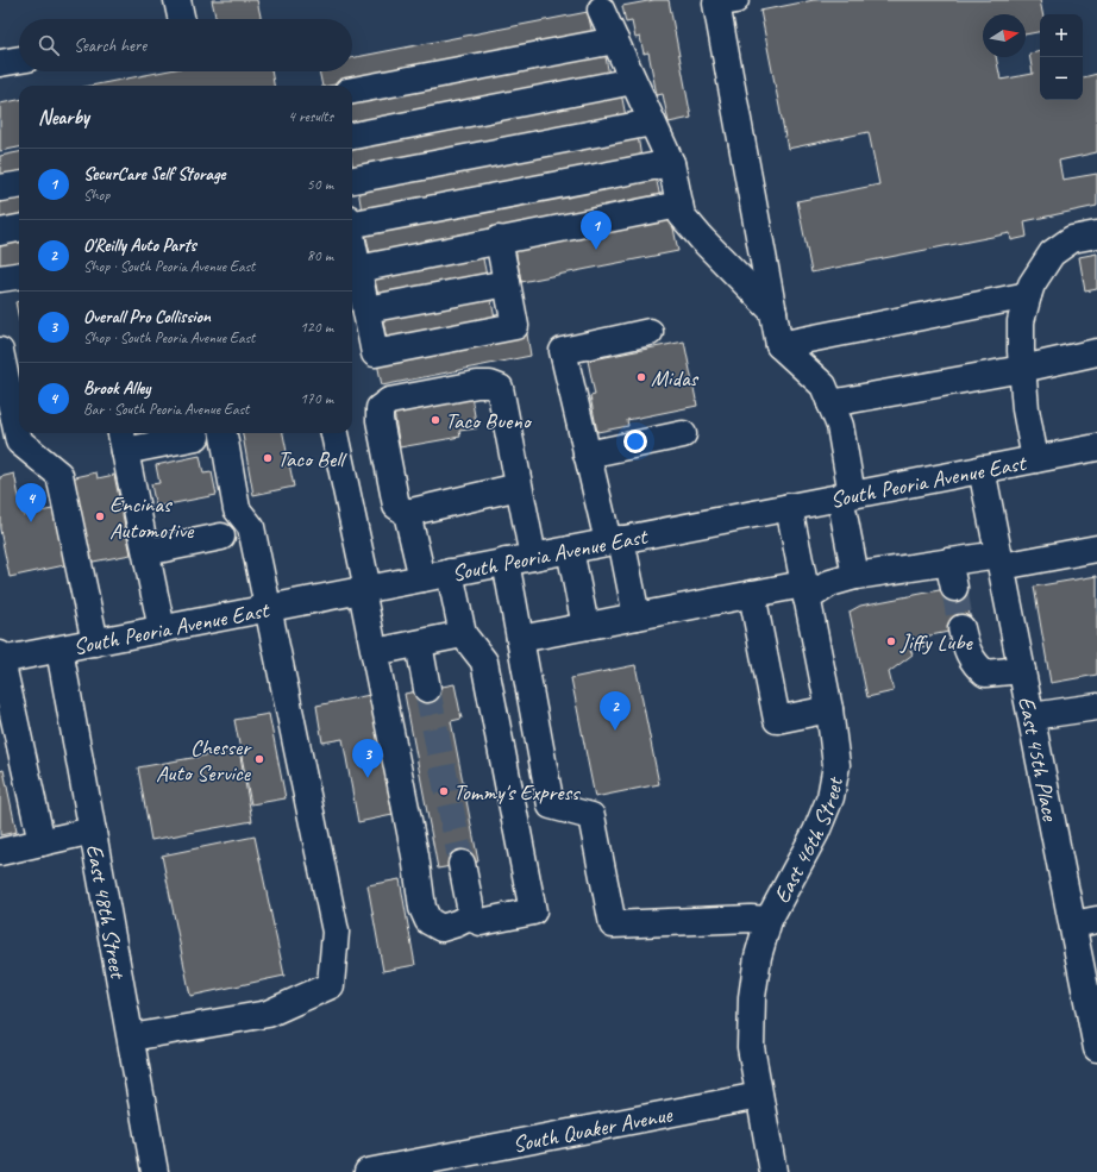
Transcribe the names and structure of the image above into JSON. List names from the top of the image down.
{
  "streets": {
    "street": [
      "South Peoria Avenue East",
      "East 45th Place",
      "East 46th Street",
      "East 48th Street",
      "South Quaker Avenue"
    ]
  },
  "crossings": [
    ["South Peoria Avenue East", "East 45th Place"],
    ["South Peoria Avenue East", "East 46th Street"],
    ["South Peoria Avenue East", "East 48th Street"],
    ["East 46th Street", "South Quaker Avenue"]
  ],
  "places": [
    "Midas",
    "Taco Bueno",
    "Taco Bell",
    "Encinas Automotive",
    "Jiffy Lube",
    "Chesser Auto Service",
    "Tommy's Express"
  ],
  "north": "right",
  "page": {
    "map_buttons": ["+", "−"],
    "search": "Search here",
    "heading": ["Nearby", "4 results"],
    "list": [
      {
        "mark": "1",
        "name": "SecurCare Self Storage",
        "note": "Shop",
        "value": "50 m"
      },
      {
        "mark": "2",
        "name": "O'Reilly Auto Parts",
        "note": "Shop · South Peoria Avenue East",
        "value": "80 m"
      },
      {
        "mark": "3",
        "name": "Overall Pro Collission",
        "note": "Shop · South Peoria Avenue East",
        "value": "120 m"
      },
      {
        "mark": "4",
        "name": "Brook Alley",
        "note": "Bar · South Peoria Avenue East",
        "value": "170 m"
      }
    ],
    "pins": [
      "1",
      "4",
      "2",
      "3"
    ]
  }
}
